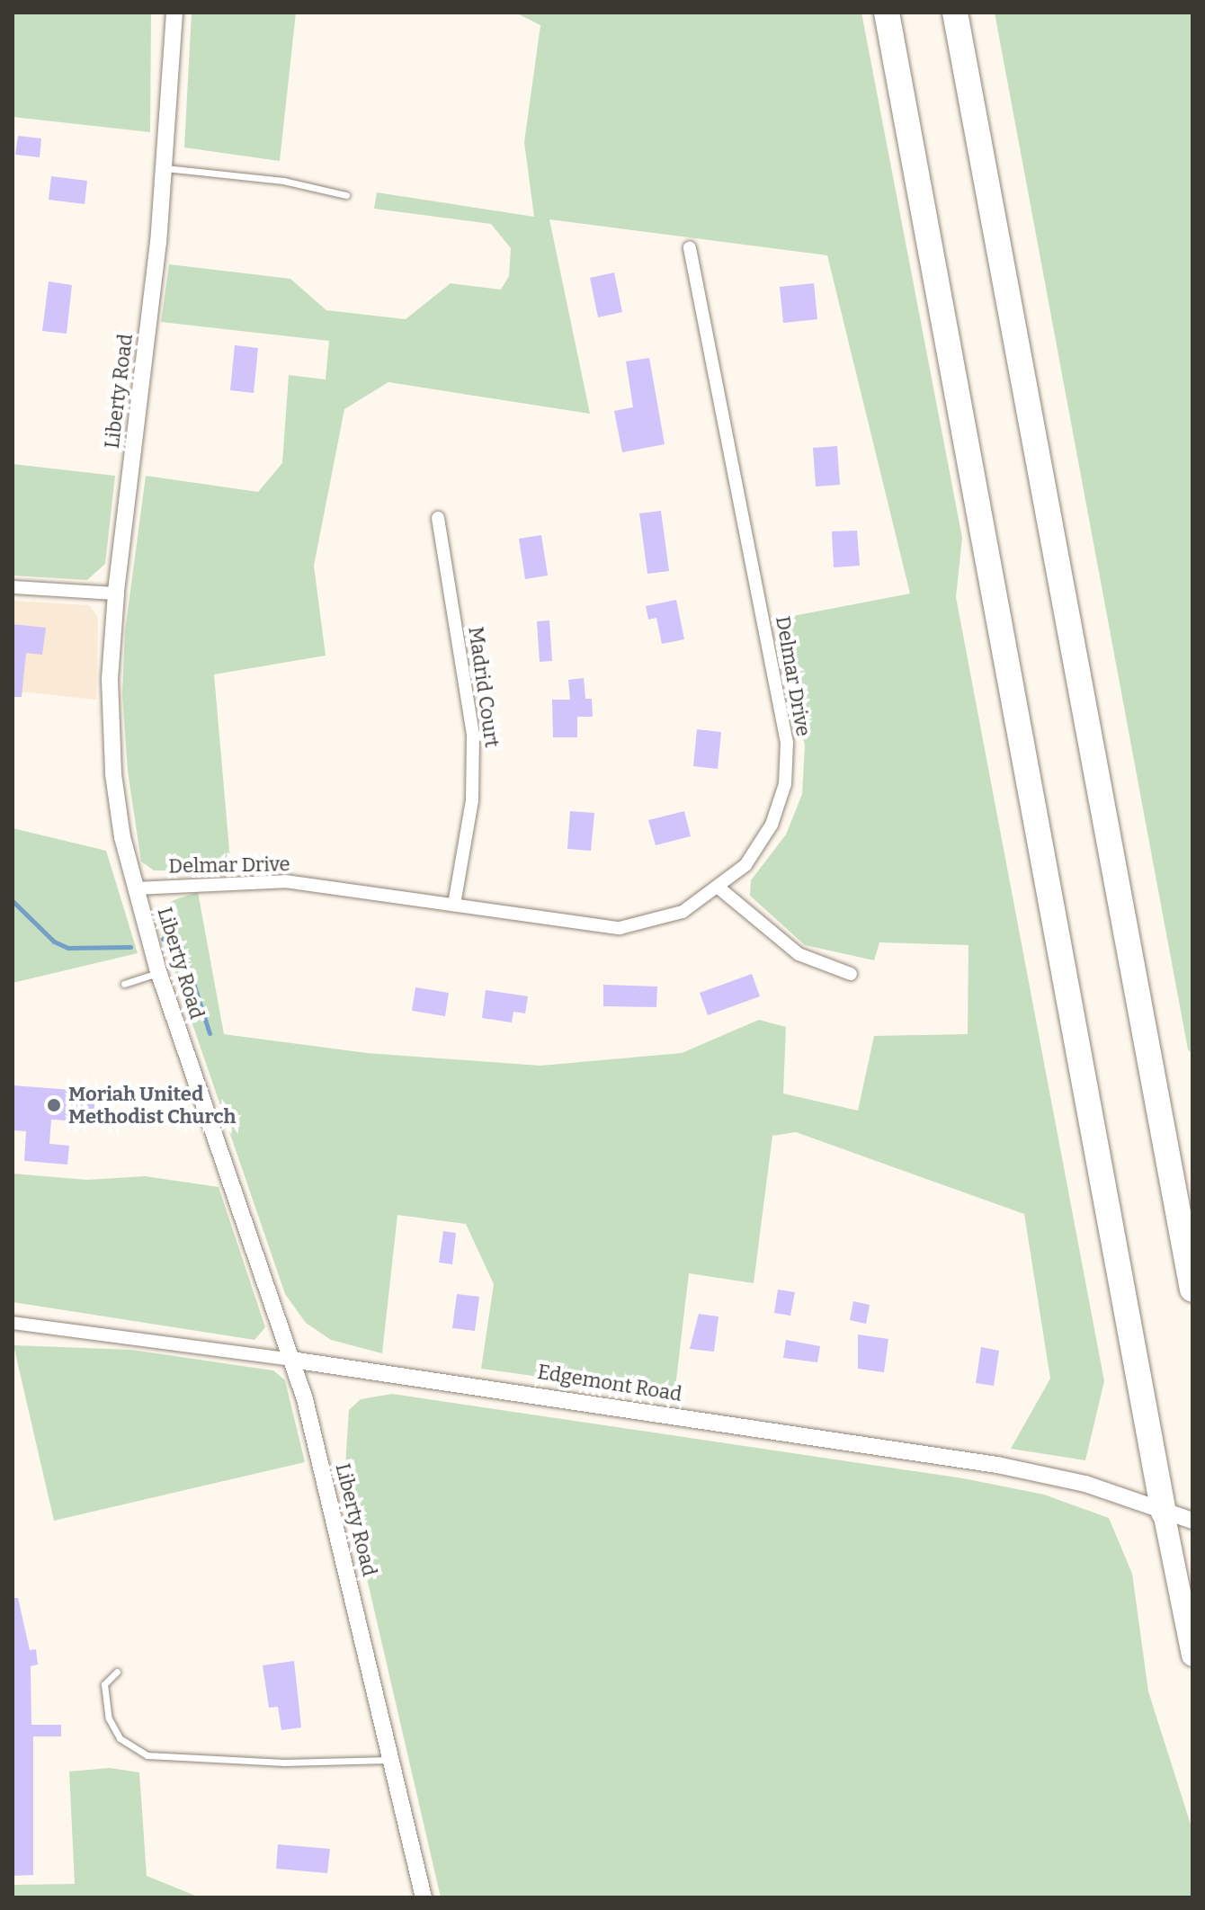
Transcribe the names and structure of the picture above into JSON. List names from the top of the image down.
{
  "streets": {
    "street": [
      "Liberty Road",
      "Delmar Drive",
      "Madrid Court",
      "Edgemont Road"
    ]
  },
  "crossings": [
    ["Liberty Road", "Delmar Drive"],
    ["Liberty Road", "Edgemont Road"],
    ["Delmar Drive", "Madrid Court"]
  ],
  "places": ["Moriah United Methodist Church"]
}
